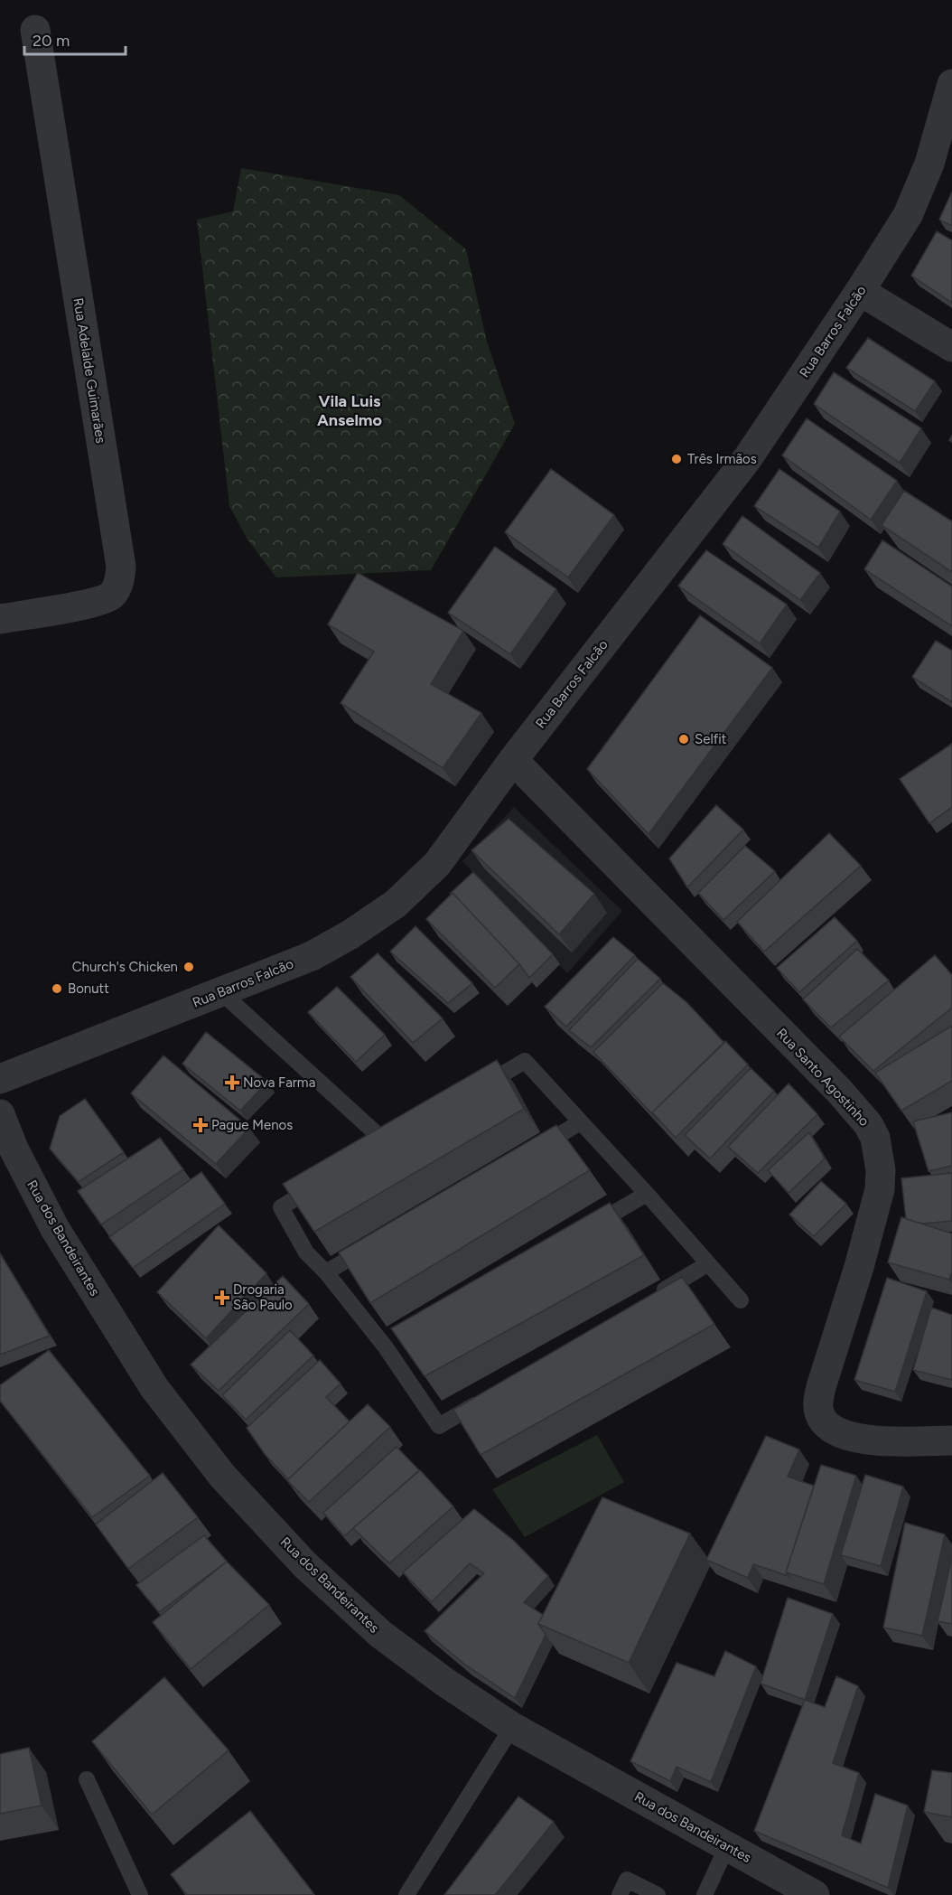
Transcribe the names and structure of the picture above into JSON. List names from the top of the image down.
{
  "streets": {
    "street": [
      "Rua Barros Falcão",
      "Rua Adelalde Guimarães",
      "Rua Santo Agostinho",
      "Rua dos Bandeirantes"
    ]
  },
  "crossings": [
    ["Rua Barros Falcão", "Rua Santo Agostinho"]
  ],
  "districts": ["Vila Luis Anselmo"],
  "places": {
    "other": [
      "Três Irmãos",
      "Selfit",
      "Church's Chicken",
      "Bonutt"
    ],
    "health": ["Nova Farma", "Pague Menos", "Drogaria São Paulo"]
  },
  "scale_bar": "20 m"
}
